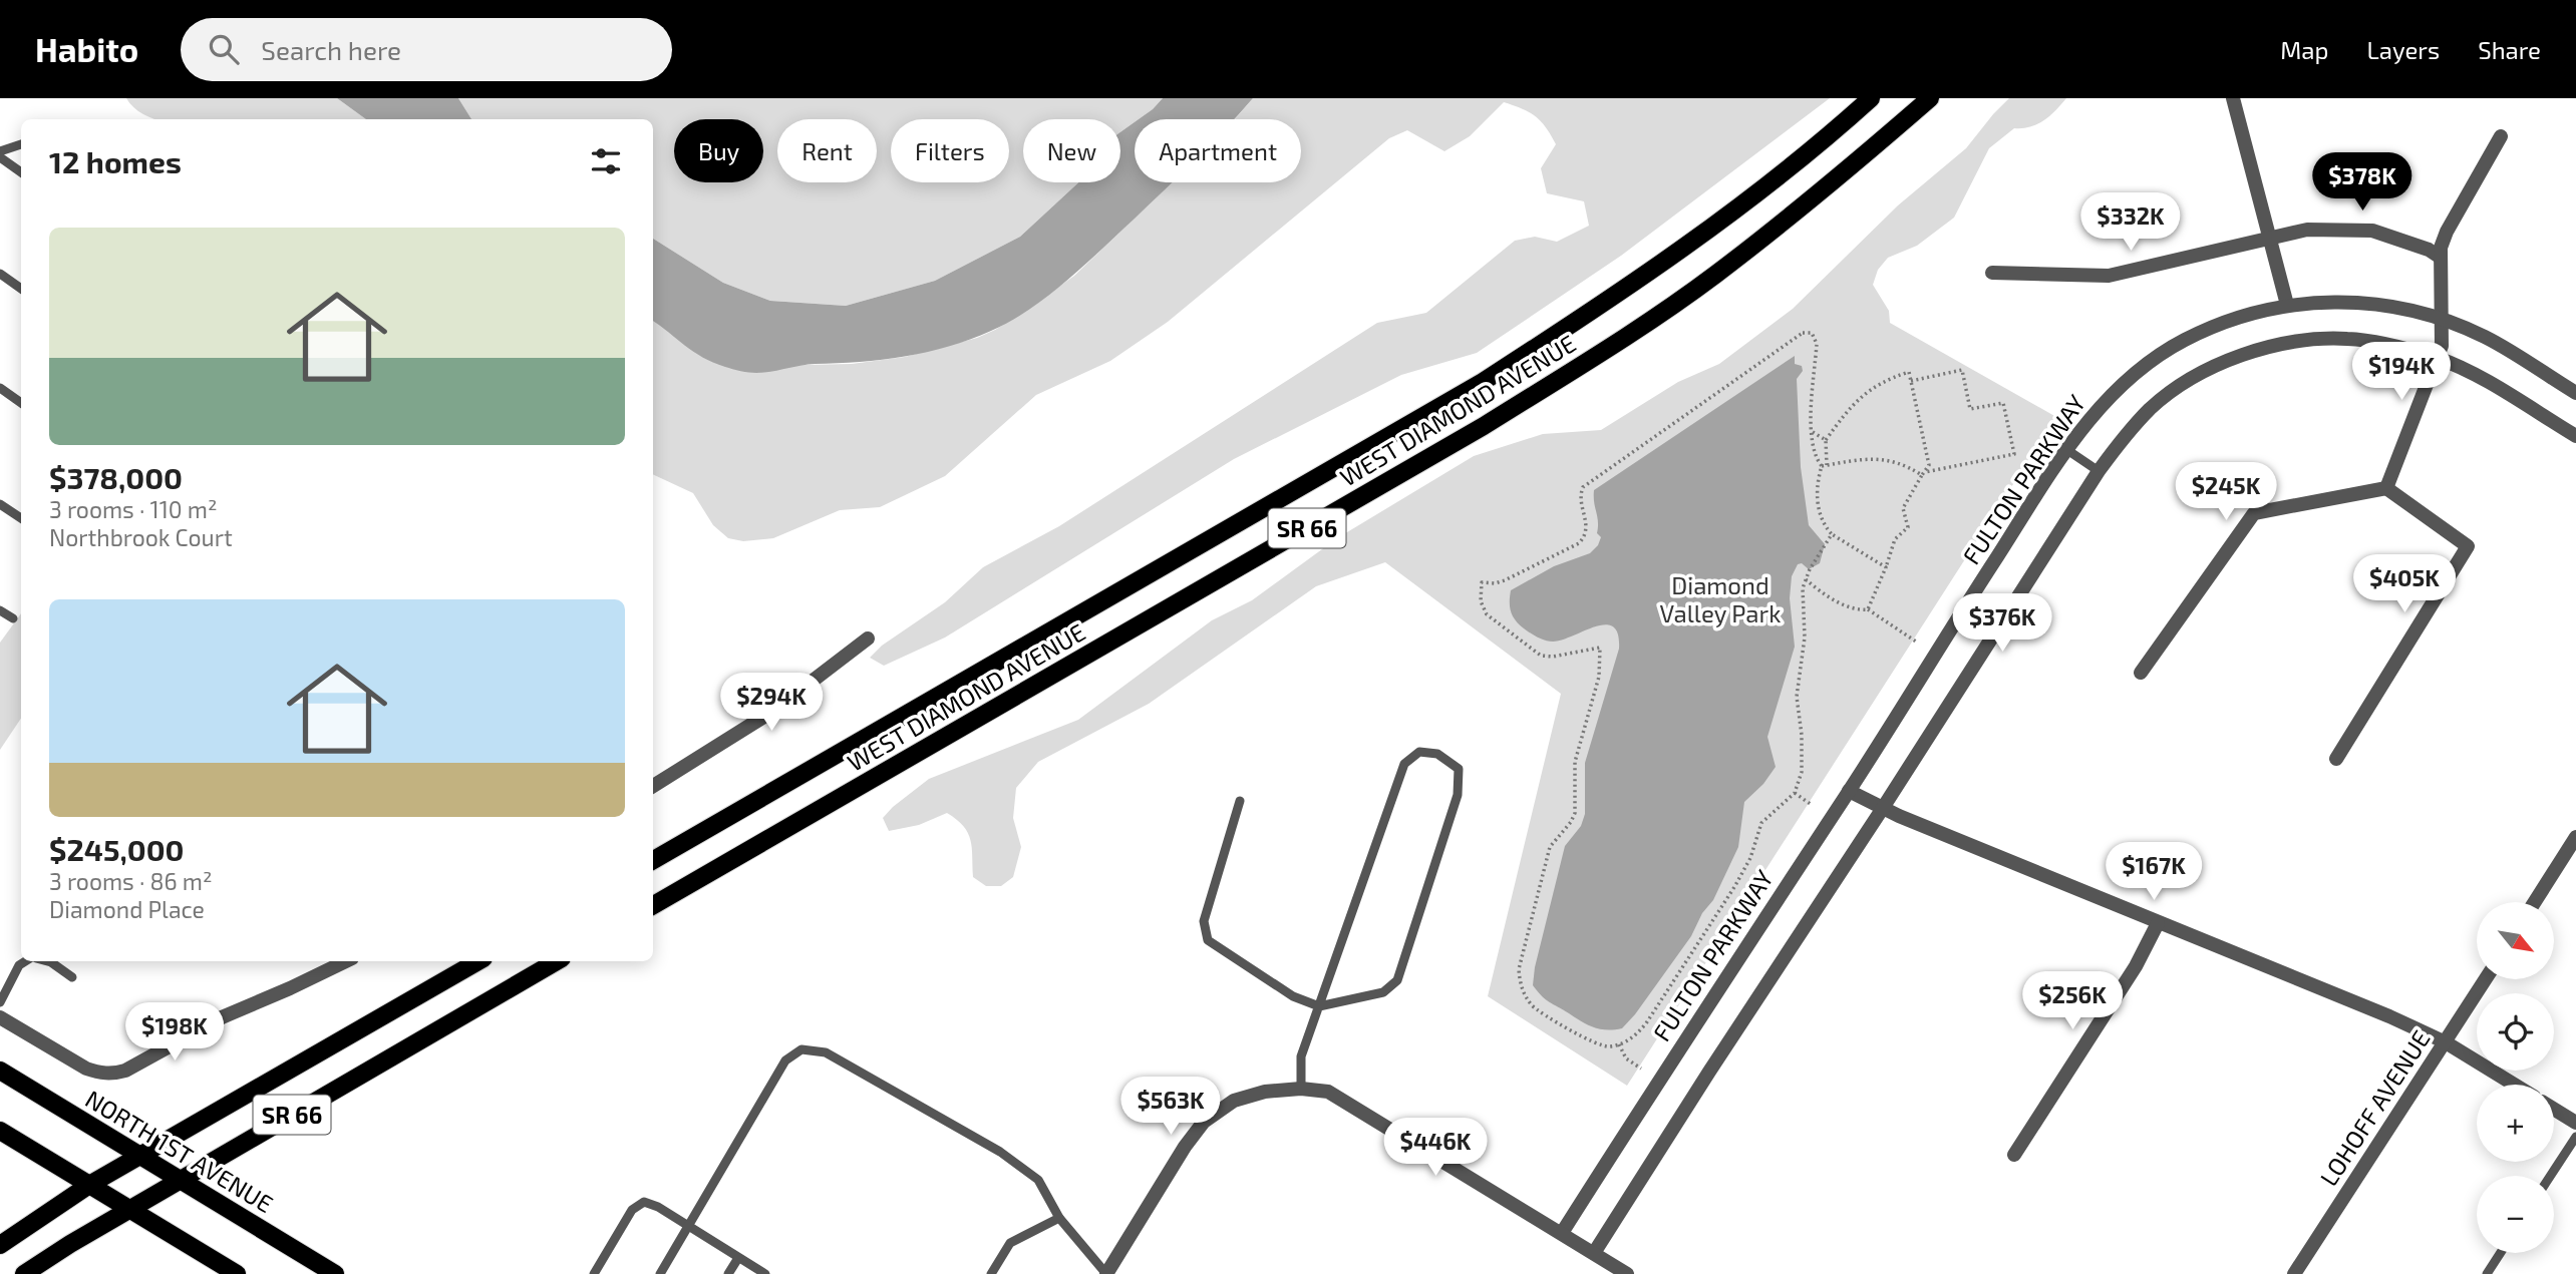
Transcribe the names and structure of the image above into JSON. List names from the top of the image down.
{
  "streets": {
    "main road": ["WEST DIAMOND AVENUE", "SR 66", "NORTH 1ST AVENUE"],
    "street": ["FULTON PARKWAY", "LOHOFF AVENUE"]
  },
  "crossings": [
    ["SR 66", "NORTH 1ST AVENUE"]
  ],
  "parks": ["Diamond Valley Park"],
  "north": "bottom right",
  "page": {
    "header": "Habito",
    "search": "Search here",
    "nav": ["Map", "Layers", "Share"],
    "chip": [
      "Buy",
      "Rent",
      "Filters",
      "New",
      "Apartment"
    ],
    "heading": "12 homes",
    "price": [
      "$378K",
      "$332K",
      "$194K",
      "$245K",
      "$405K",
      "$376K",
      "$294K",
      "$167K",
      "$256K",
      "$198K",
      "$563K",
      "$446K"
    ],
    "list": [
      {
        "name": "$378,000",
        "note": "3 rooms · 110 m² · Northbrook Court"
      },
      {
        "name": "$245,000",
        "note": "3 rooms · 86 m² · Diamond Place"
      }
    ],
    "map_buttons": ["+", "−"]
  }
}
